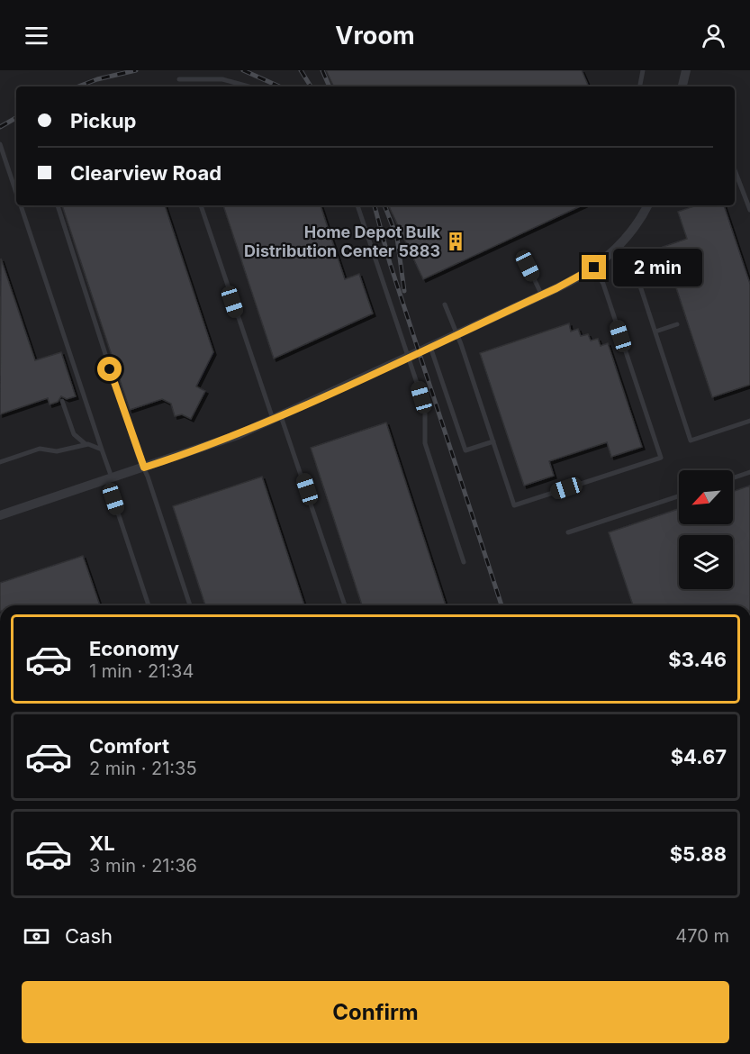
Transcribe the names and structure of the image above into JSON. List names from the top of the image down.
{
  "places": {
    "building": ["Home Depot Bulk Distribution Center 5883"]
  },
  "north": "bottom left",
  "page": {
    "header": "Vroom",
    "banner": ["Pickup", "Clearview Road"],
    "bubble": "2 min",
    "list": [
      {
        "name": "Economy",
        "note": "1 min · 21:34",
        "value": "$3.46"
      },
      {
        "name": "Comfort",
        "note": "2 min · 21:35",
        "value": "$4.67"
      },
      {
        "name": "XL",
        "note": "3 min · 21:36",
        "value": "$5.88"
      }
    ],
    "pay": ["Cash", "470 m"],
    "buttons": "Confirm"
  }
}
